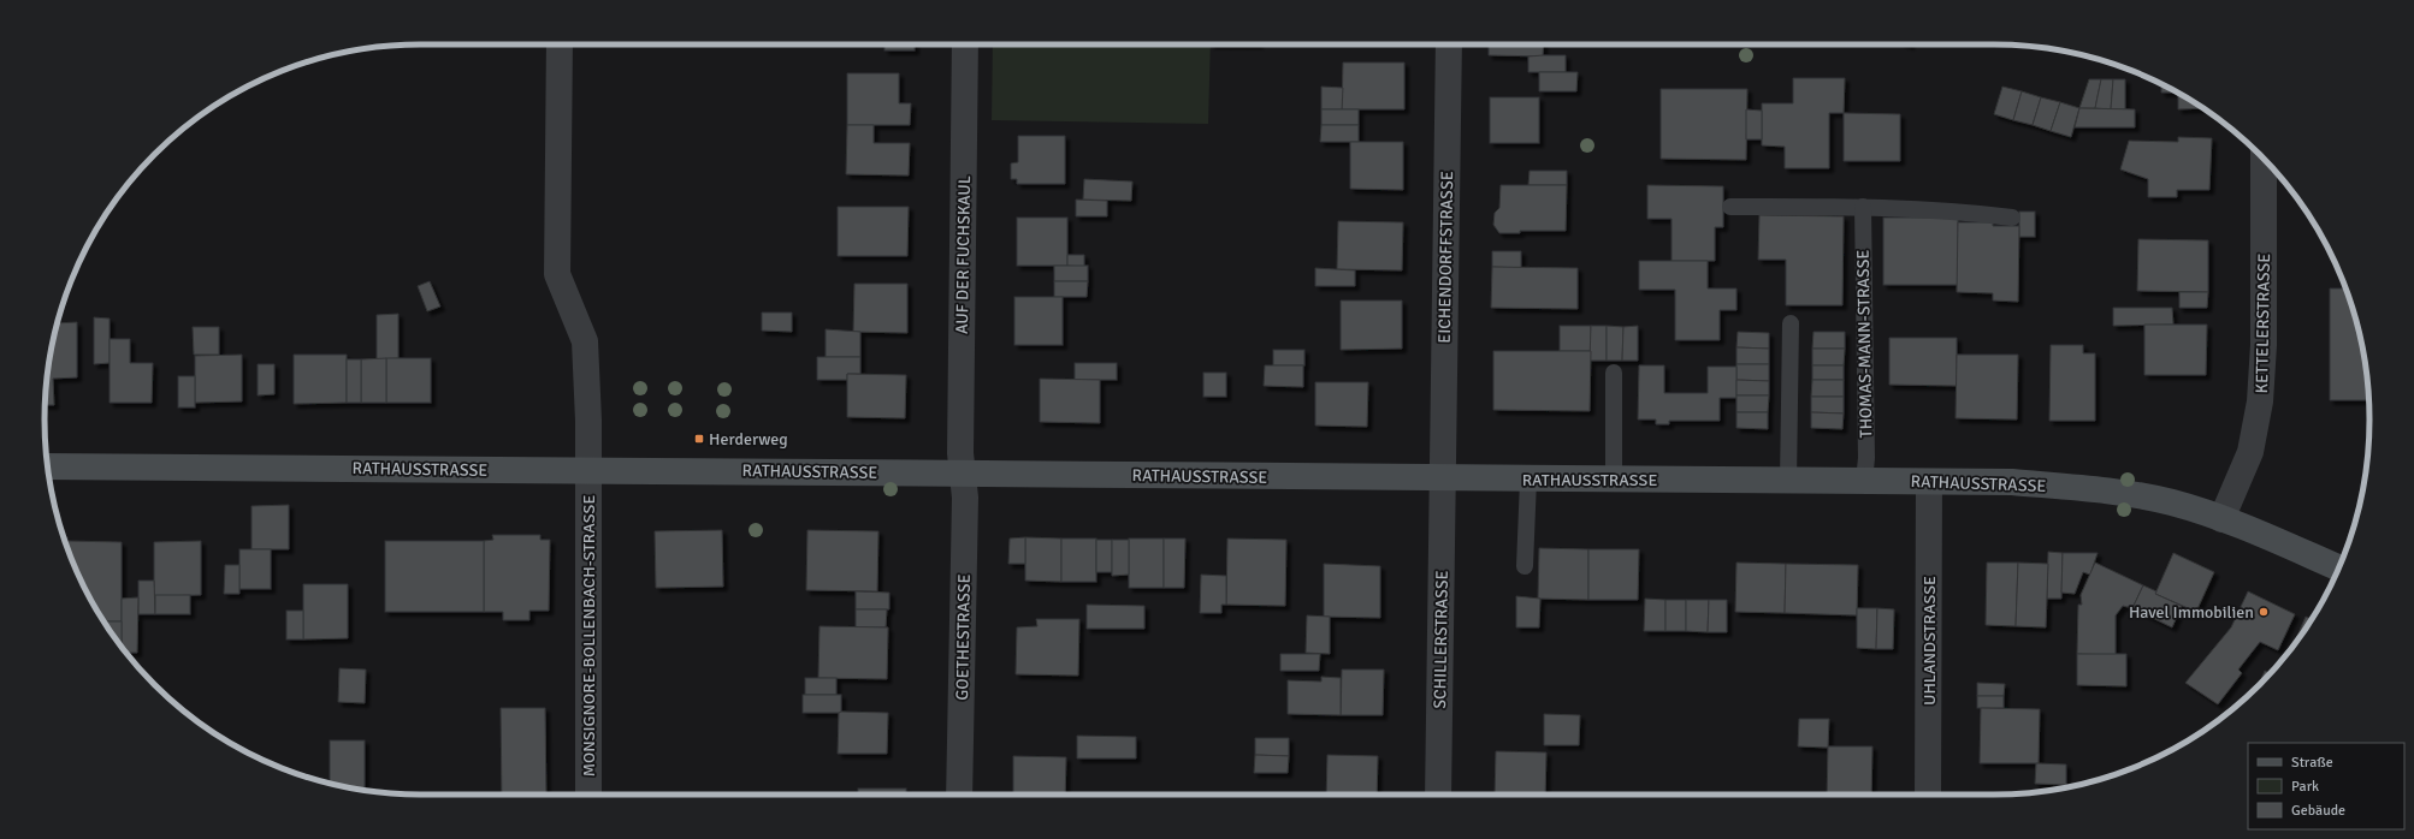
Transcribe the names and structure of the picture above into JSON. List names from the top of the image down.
{
  "streets": {
    "street": [
      "AUF DER FUCHSKAUL",
      "EICHENDORFFSTRASSE",
      "KETTELERSTRASSE",
      "RATHAUSSTRASSE",
      "MONSIGNORE-BOLLENBACH-STRASSE",
      "GOETHESTRASSE",
      "SCHILLERSTRASSE",
      "UHLANDSTRASSE"
    ],
    "lane": ["THOMAS-MANN-STRASSE"]
  },
  "crossings": [
    ["AUF DER FUCHSKAUL", "RATHAUSSTRASSE"],
    ["AUF DER FUCHSKAUL", "GOETHESTRASSE"],
    ["EICHENDORFFSTRASSE", "RATHAUSSTRASSE"],
    ["EICHENDORFFSTRASSE", "SCHILLERSTRASSE"],
    ["KETTELERSTRASSE", "RATHAUSSTRASSE"],
    ["THOMAS-MANN-STRASSE", "RATHAUSSTRASSE"],
    ["RATHAUSSTRASSE", "MONSIGNORE-BOLLENBACH-STRASSE"],
    ["RATHAUSSTRASSE", "GOETHESTRASSE"],
    ["RATHAUSSTRASSE", "SCHILLERSTRASSE"],
    ["RATHAUSSTRASSE", "UHLANDSTRASSE"]
  ],
  "places": {
    "transit": ["Herderweg"],
    "other": ["Havel Immobilien"]
  },
  "legend": ["Straße", "Park", "Gebäude"]
}
